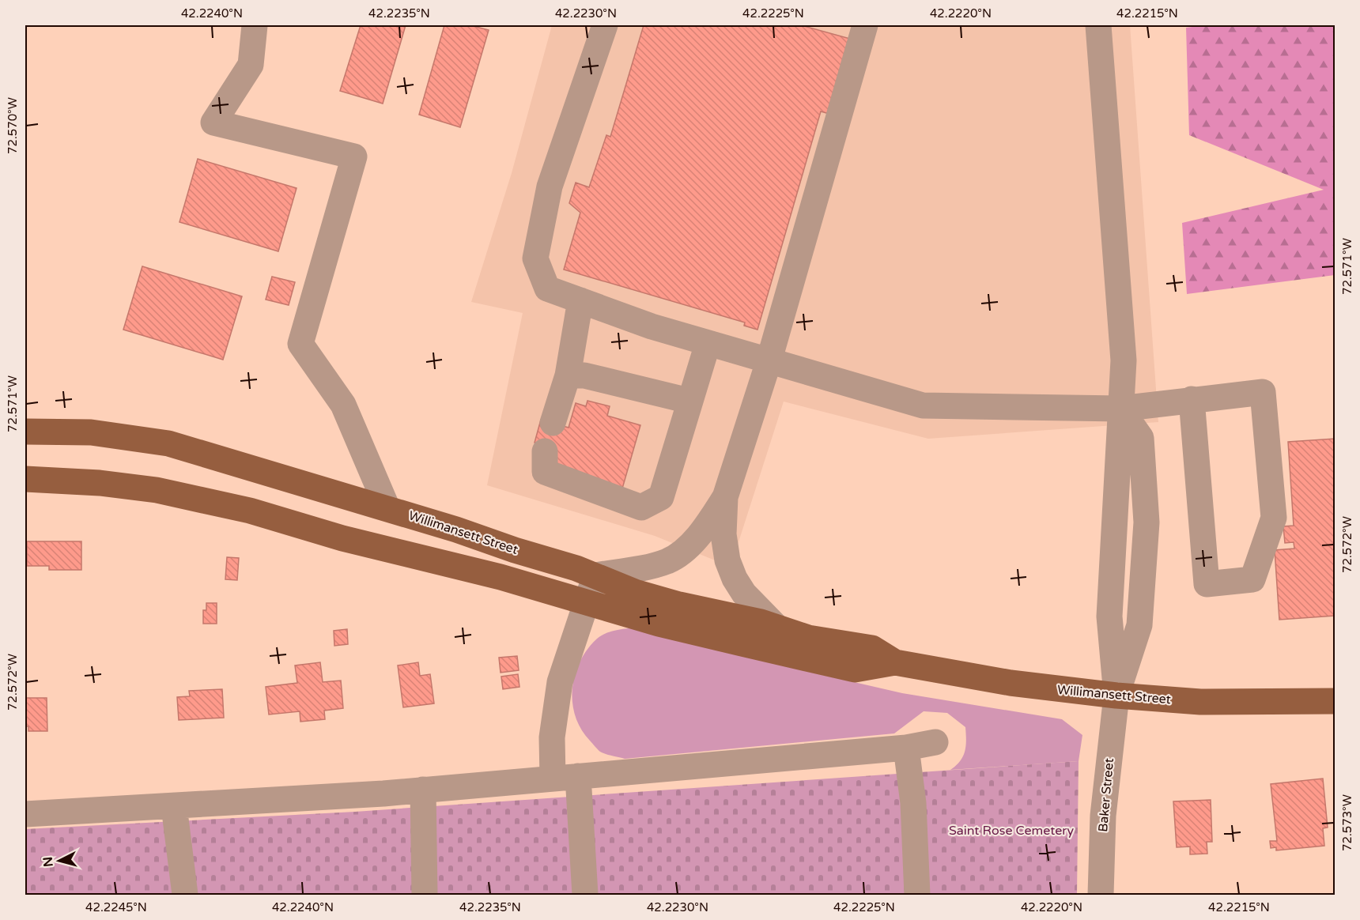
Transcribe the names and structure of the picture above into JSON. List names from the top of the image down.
{
  "streets": {
    "main road": ["Willimansett Street"],
    "street": ["Baker Street"]
  },
  "crossings": [
    ["Willimansett Street", "Baker Street"]
  ],
  "parks": ["Saint Rose Cemetery"],
  "north": "left",
  "coordinates": [
    "42.2240°N",
    "42.2235°N",
    "42.2230°N",
    "42.2225°N",
    "42.2220°N",
    "42.2215°N",
    "72.570°W",
    "72.571°W",
    "72.572°W",
    "72.573°W",
    "42.2245°N"
  ]
}
